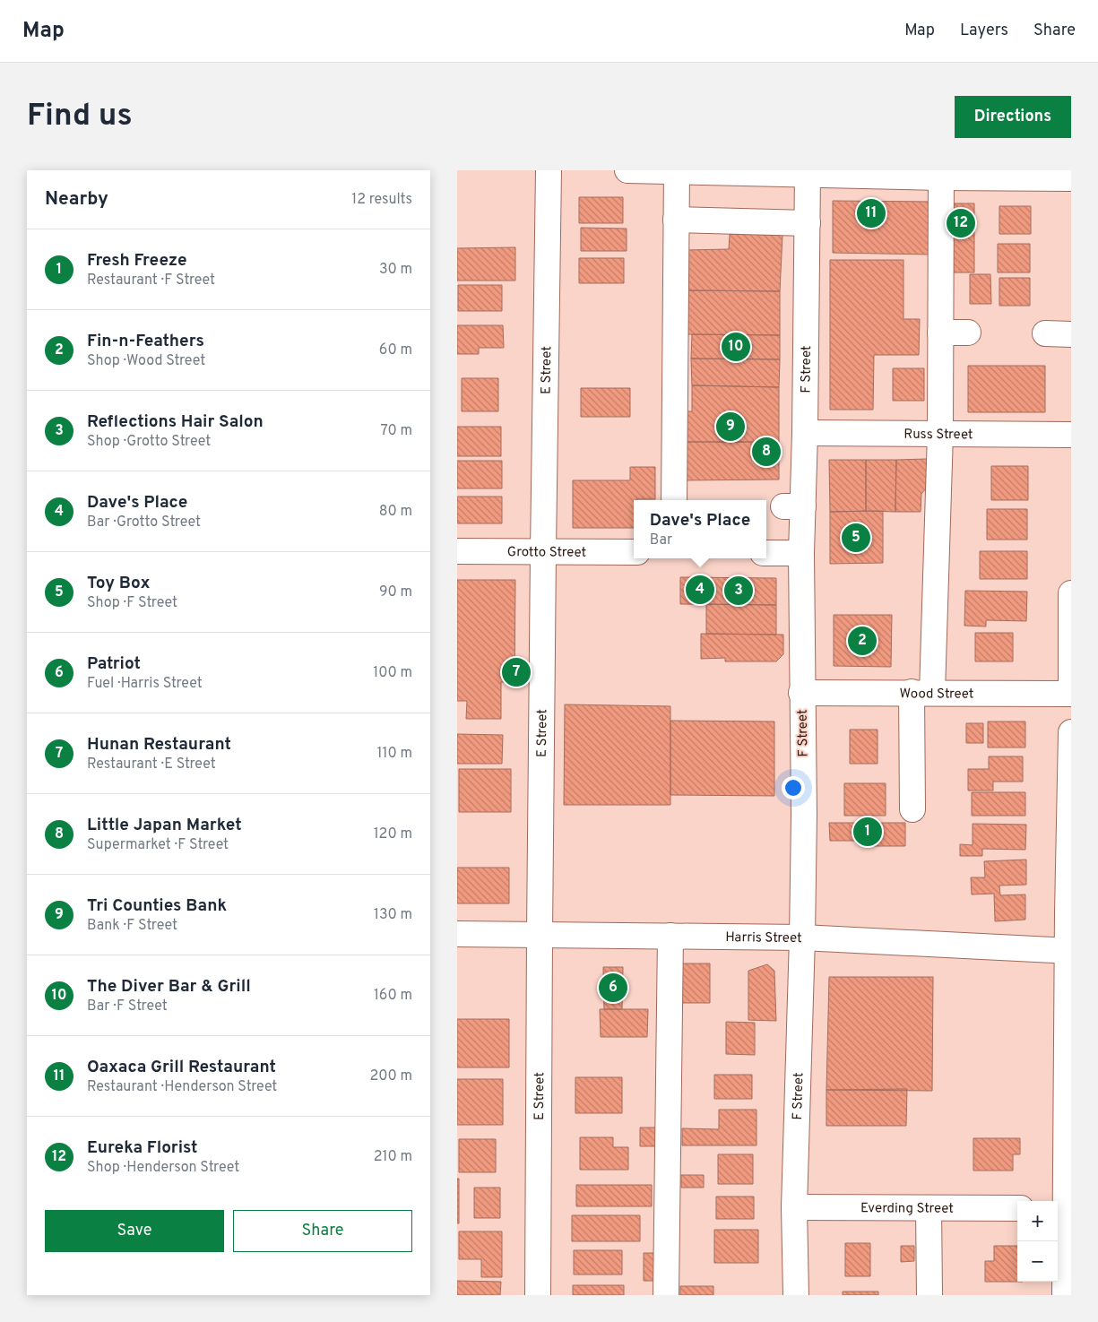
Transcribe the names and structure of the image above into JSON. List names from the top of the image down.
{
  "streets": {
    "main road": [
      "E Street",
      "F Street",
      "Russ Street",
      "Grotto Street",
      "Wood Street",
      "Harris Street",
      "Everding Street"
    ]
  },
  "crossings": [
    ["E Street", "Grotto Street"],
    ["E Street", "Harris Street"],
    ["F Street", "Russ Street"],
    ["F Street", "Wood Street"],
    ["F Street", "Harris Street"],
    ["F Street", "Everding Street"]
  ],
  "page": {
    "header": "Map",
    "nav": ["Map", "Layers", "Share"],
    "buttons": [
      "Directions",
      ["Save", "Share"]
    ],
    "title": "Find us",
    "heading": ["Nearby", "12 results"],
    "pins": [
      "11",
      "12",
      "10",
      "9",
      "8",
      "5",
      "4",
      "3",
      "2",
      "7",
      "1",
      "6"
    ],
    "list": [
      {
        "mark": "1",
        "name": "Fresh Freeze",
        "note": "Restaurant · F Street",
        "value": "30 m"
      },
      {
        "mark": "2",
        "name": "Fin-n-Feathers",
        "note": "Shop · Wood Street",
        "value": "60 m"
      },
      {
        "mark": "3",
        "name": "Reflections Hair Salon",
        "note": "Shop · Grotto Street",
        "value": "70 m"
      },
      {
        "mark": "4",
        "name": "Dave's Place",
        "note": "Bar · Grotto Street",
        "value": "80 m"
      },
      {
        "mark": "5",
        "name": "Toy Box",
        "note": "Shop · F Street",
        "value": "90 m"
      },
      {
        "mark": "6",
        "name": "Patriot",
        "note": "Fuel · Harris Street",
        "value": "100 m"
      },
      {
        "mark": "7",
        "name": "Hunan Restaurant",
        "note": "Restaurant · E Street",
        "value": "110 m"
      },
      {
        "mark": "8",
        "name": "Little Japan Market",
        "note": "Supermarket · F Street",
        "value": "120 m"
      },
      {
        "mark": "9",
        "name": "Tri Counties Bank",
        "note": "Bank · F Street",
        "value": "130 m"
      },
      {
        "mark": "10",
        "name": "The Diver Bar & Grill",
        "note": "Bar · F Street",
        "value": "160 m"
      },
      {
        "mark": "11",
        "name": "Oaxaca Grill Restaurant",
        "note": "Restaurant · Henderson Street",
        "value": "200 m"
      },
      {
        "mark": "12",
        "name": "Eureka Florist",
        "note": "Shop · Henderson Street",
        "value": "210 m"
      }
    ],
    "popup": ["Dave's Place", "Bar"],
    "map_buttons": ["+", "−"]
  }
}
